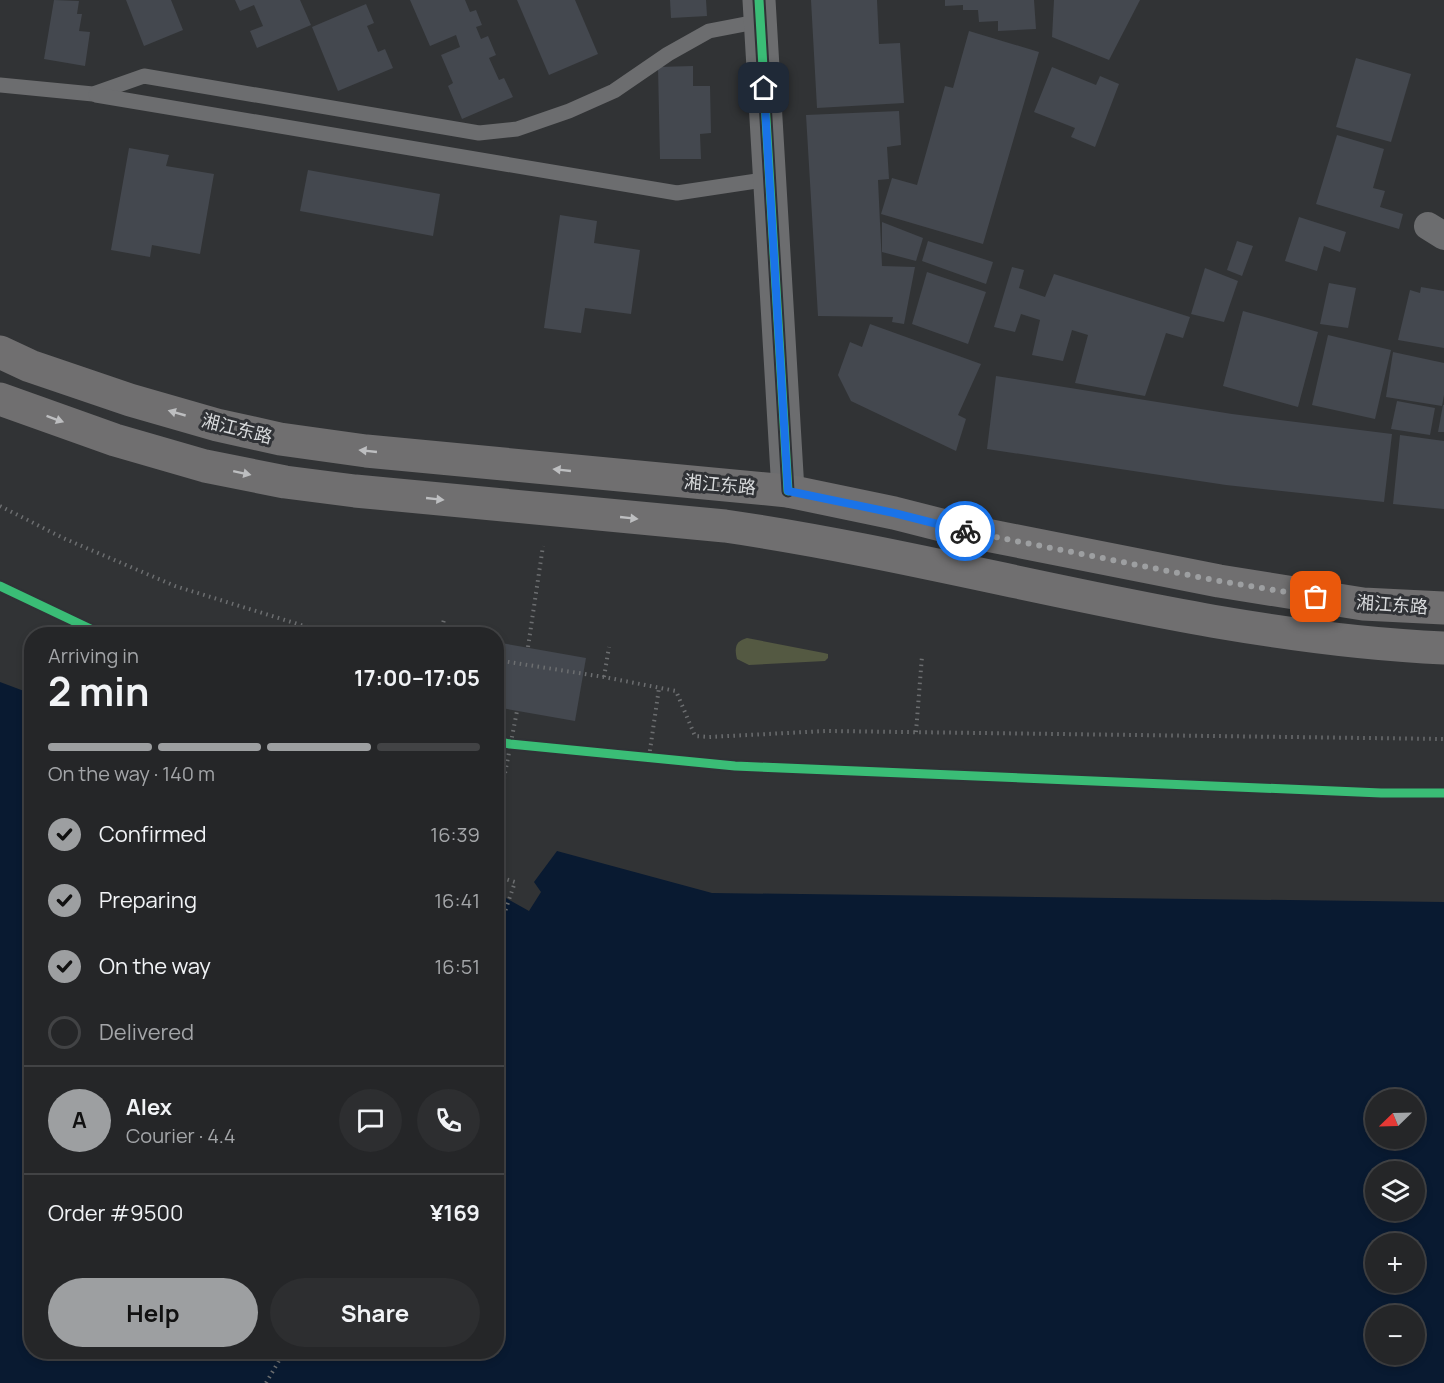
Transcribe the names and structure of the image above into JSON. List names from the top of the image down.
{
  "streets": {
    "main road": ["湘江东路"]
  },
  "north": "bottom left",
  "page": {
    "heading": ["2 min", "Arriving in", "17:00–17:05"],
    "panel": [
      "Alex",
      "Courier · 4.4",
      "Order #9500",
      "¥169"
    ],
    "bar": "On the way · 140 m",
    "list": [
      ["Confirmed", "16:39"],
      ["Preparing", "16:41"],
      ["On the way", "16:51"],
      "Delivered"
    ],
    "map_buttons": ["+", "−"],
    "round": "A",
    "buttons": ["Help", "Share"]
  }
}
